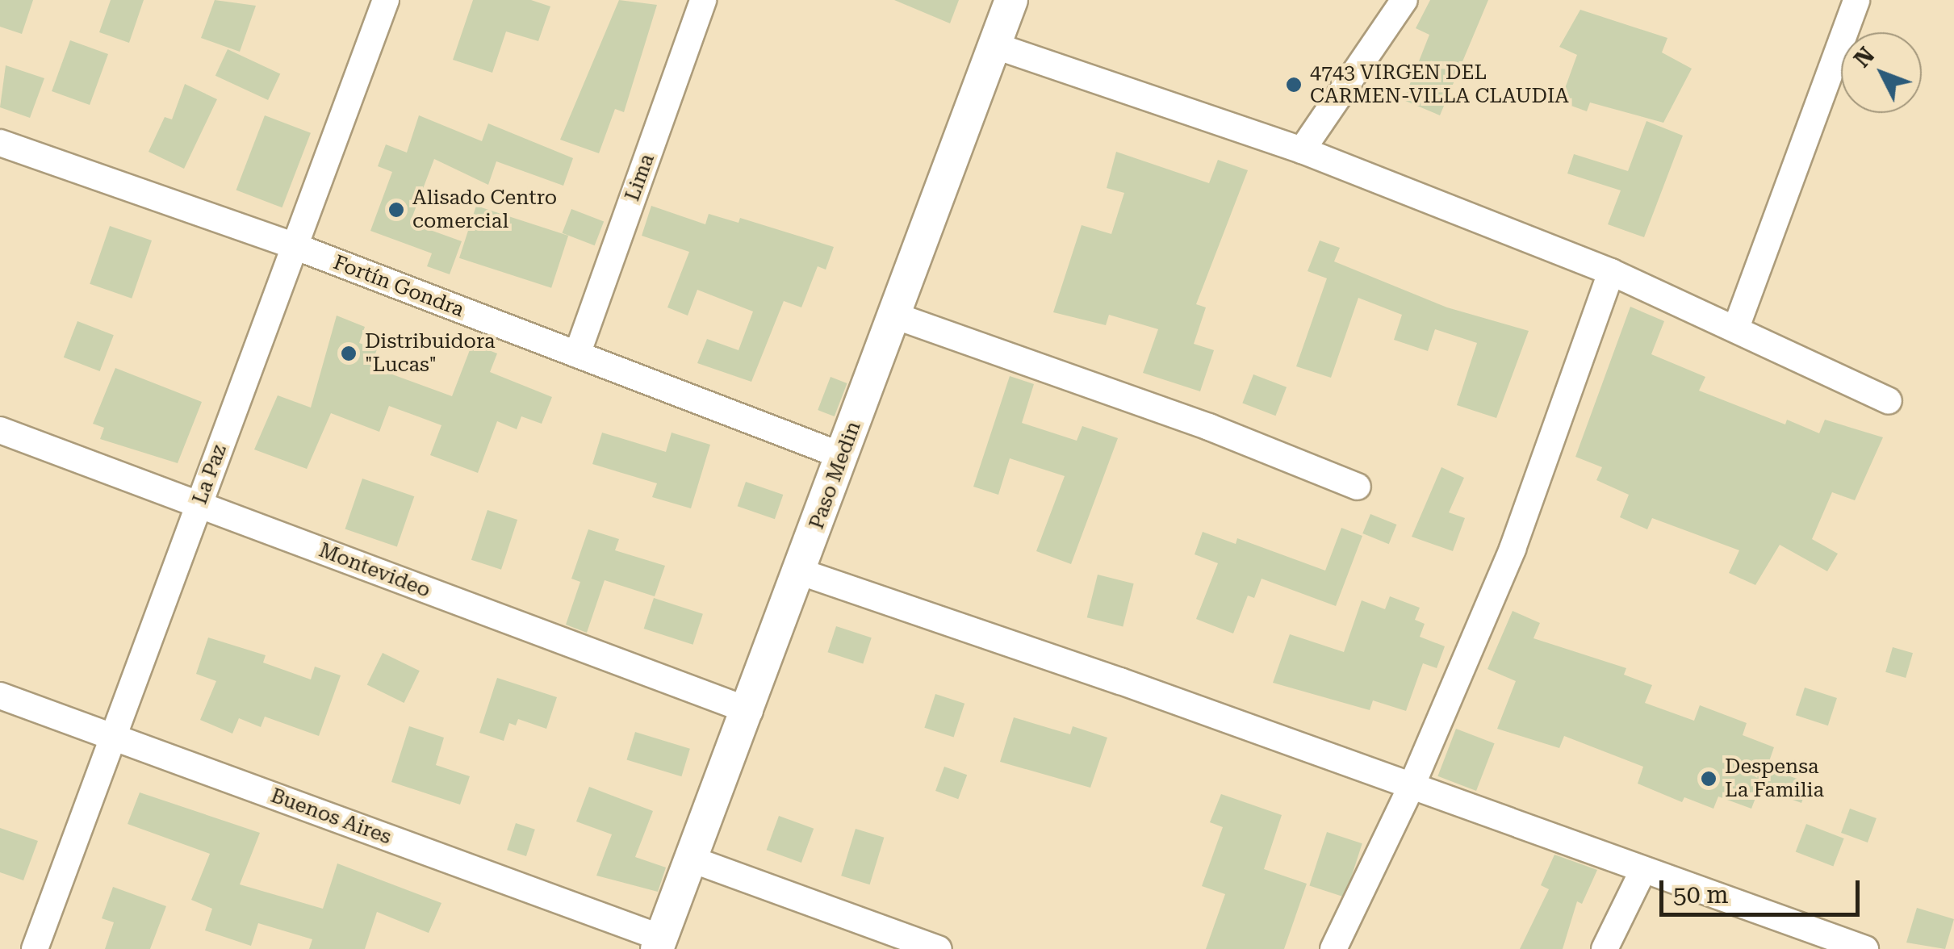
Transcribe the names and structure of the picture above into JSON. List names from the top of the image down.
{
  "streets": {
    "street": [
      "Lima",
      "Fortín Gondra",
      "La Paz",
      "Paso Medin",
      "Montevideo",
      "Buenos Aires"
    ]
  },
  "crossings": [
    ["Lima", "Fortín Gondra"],
    ["Fortín Gondra", "La Paz"],
    ["Fortín Gondra", "Paso Medin"],
    ["La Paz", "Montevideo"],
    ["La Paz", "Buenos Aires"],
    ["Paso Medin", "Montevideo"],
    ["Paso Medin", "Buenos Aires"]
  ],
  "places": [
    "4743 VIRGEN DEL CARMEN-VILLA CLAUDIA",
    "Alisado Centro comercial",
    "Distribuidora \"Lucas\"",
    "Despensa La Familia"
  ],
  "scale_bar": "50 m",
  "north": "top left"
}
